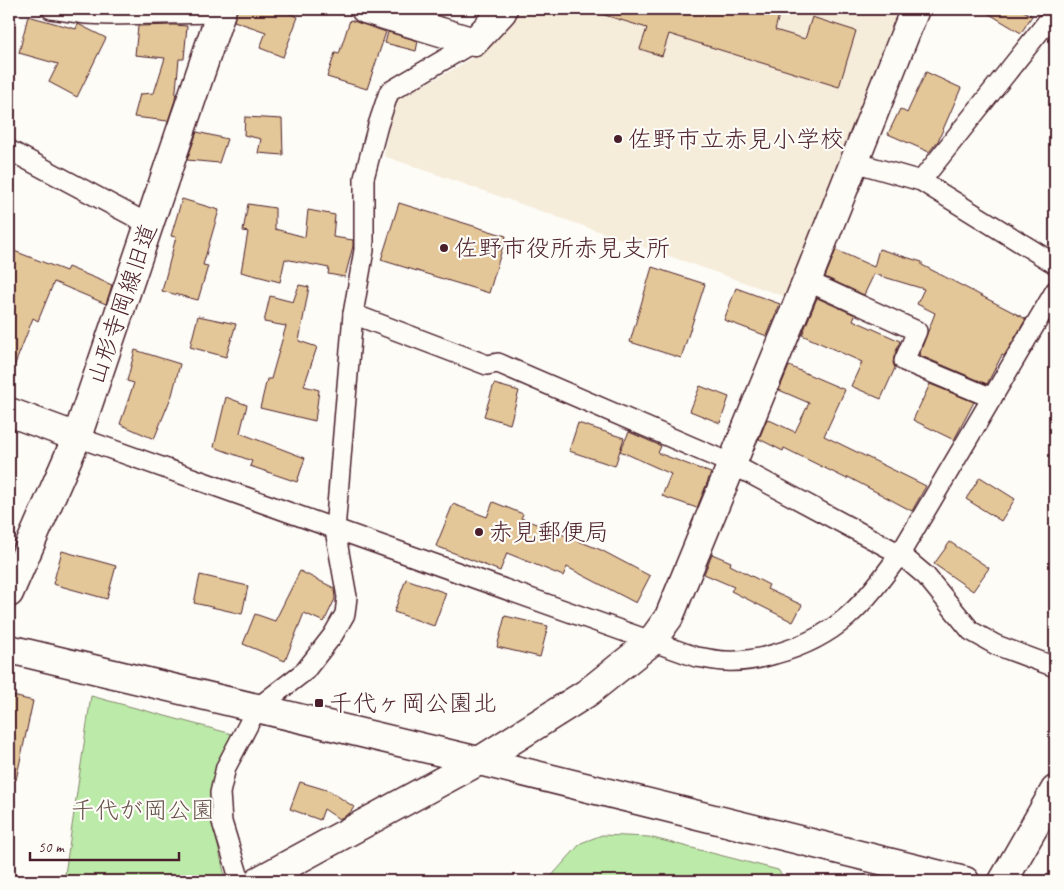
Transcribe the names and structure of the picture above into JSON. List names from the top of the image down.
{
  "streets": {
    "street": ["山形寺岡線旧道"]
  },
  "parks": ["千代が岡公園"],
  "places": {
    "other": ["佐野市立赤見小学校", "佐野市役所赤見支所", "赤見郵便局"],
    "transit": ["千代ヶ岡公園北"]
  },
  "scale_bar": "50 m"
}
